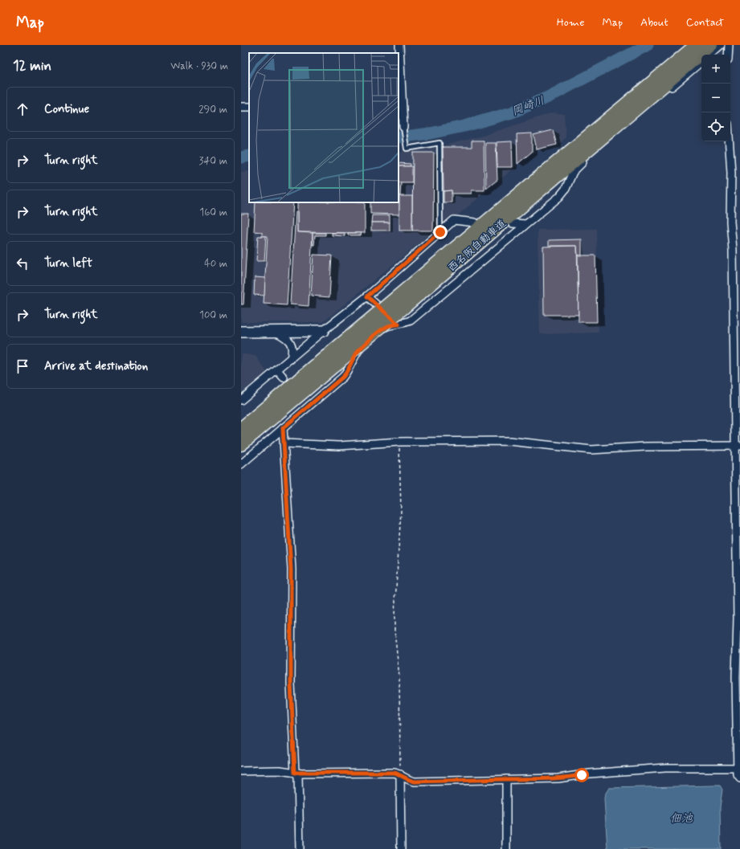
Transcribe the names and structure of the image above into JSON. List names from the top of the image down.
{
  "streets": {
    "highway": ["西名阪自動車道"]
  },
  "water": ["岡崎川", "佃池"],
  "page": {
    "header": "Map",
    "nav": [
      "Home",
      "Map",
      "About",
      "Contact"
    ],
    "heading": ["12 min", "Walk · 930 m"],
    "map_buttons": ["+", "−"],
    "list": [
      ["Continue", "290 m"],
      ["Turn right", "340 m"],
      ["Turn right", "160 m"],
      ["Turn left", "40 m"],
      ["Turn right", "100 m"],
      "Arrive at destination"
    ]
  }
}
